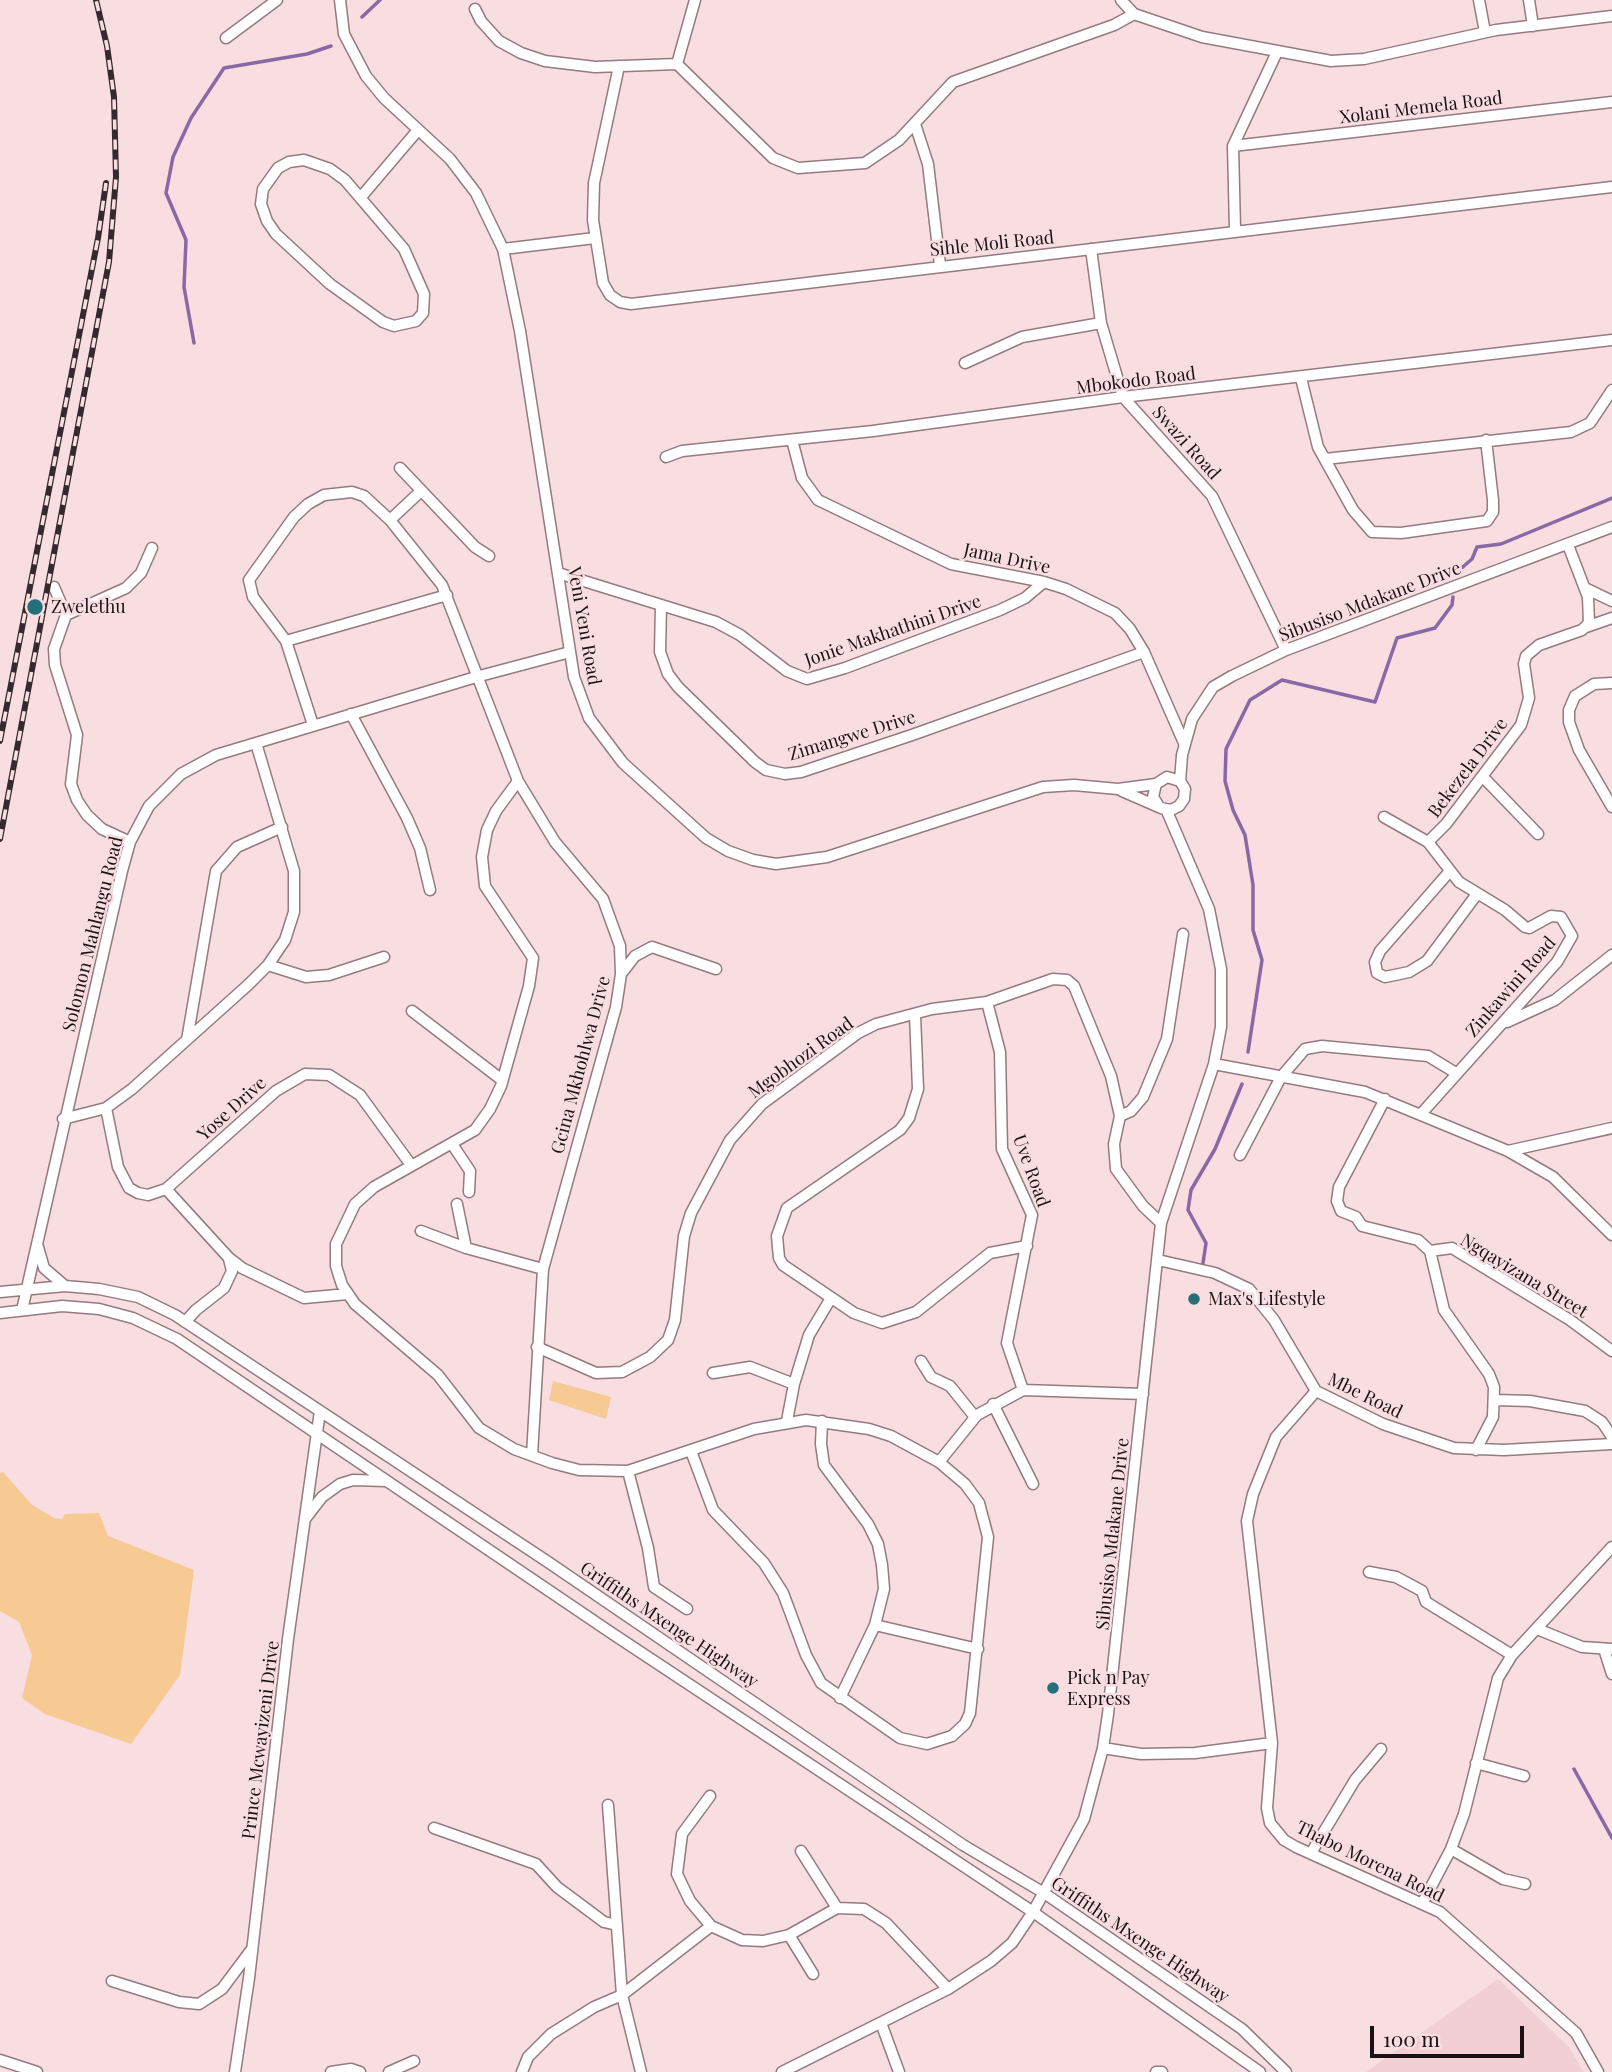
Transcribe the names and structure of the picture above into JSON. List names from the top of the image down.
{
  "streets": {
    "street": [
      "Xolani Memela Road",
      "Sihle Moli Road",
      "Mbokodo Road",
      "Swazi Road",
      "Jama Drive",
      "Sibusiso Mdakane Drive",
      "Veni Yeni Road",
      "Jonie Makhathini Drive",
      "Zimangwe Drive",
      "Bekezela Drive",
      "Solomon Mahlangu Road",
      "Zinkawini Road",
      "Mgobhozi Road",
      "Gcina Mkhohlwa Drive",
      "Yose Drive",
      "Uve Road",
      "Ngqayizana Street",
      "Mbe Road",
      "Griffiths Mxenge Highway",
      "Prince Mcwayizeni Drive",
      "Thabo Morena Road"
    ]
  },
  "crossings": [
    ["Sihle Moli Road", "Swazi Road"],
    ["Mbokodo Road", "Swazi Road"],
    ["Mbokodo Road", "Jama Drive"],
    ["Swazi Road", "Sibusiso Mdakane Drive"],
    ["Jama Drive", "Sibusiso Mdakane Drive"],
    ["Jama Drive", "Jonie Makhathini Drive"],
    ["Jama Drive", "Zimangwe Drive"],
    ["Sibusiso Mdakane Drive", "Veni Yeni Road"],
    ["Sibusiso Mdakane Drive", "Mgobhozi Road"],
    ["Sibusiso Mdakane Drive", "Mbe Road"],
    ["Sibusiso Mdakane Drive", "Griffiths Mxenge Highway"],
    ["Veni Yeni Road", "Jonie Makhathini Drive"],
    ["Veni Yeni Road", "Solomon Mahlangu Road"],
    ["Jonie Makhathini Drive", "Zimangwe Drive"],
    ["Bekezela Drive", "Zinkawini Road"],
    ["Solomon Mahlangu Road", "Gcina Mkhohlwa Drive"],
    ["Solomon Mahlangu Road", "Griffiths Mxenge Highway"],
    ["Mgobhozi Road", "Gcina Mkhohlwa Drive"],
    ["Mgobhozi Road", "Uve Road"],
    ["Mbe Road", "Thabo Morena Road"],
    ["Griffiths Mxenge Highway", "Prince Mcwayizeni Drive"]
  ],
  "places": ["Zwelethu", "Max's Lifestyle", "Pick n Pay Express"],
  "scale_bar": "100 m"
}
